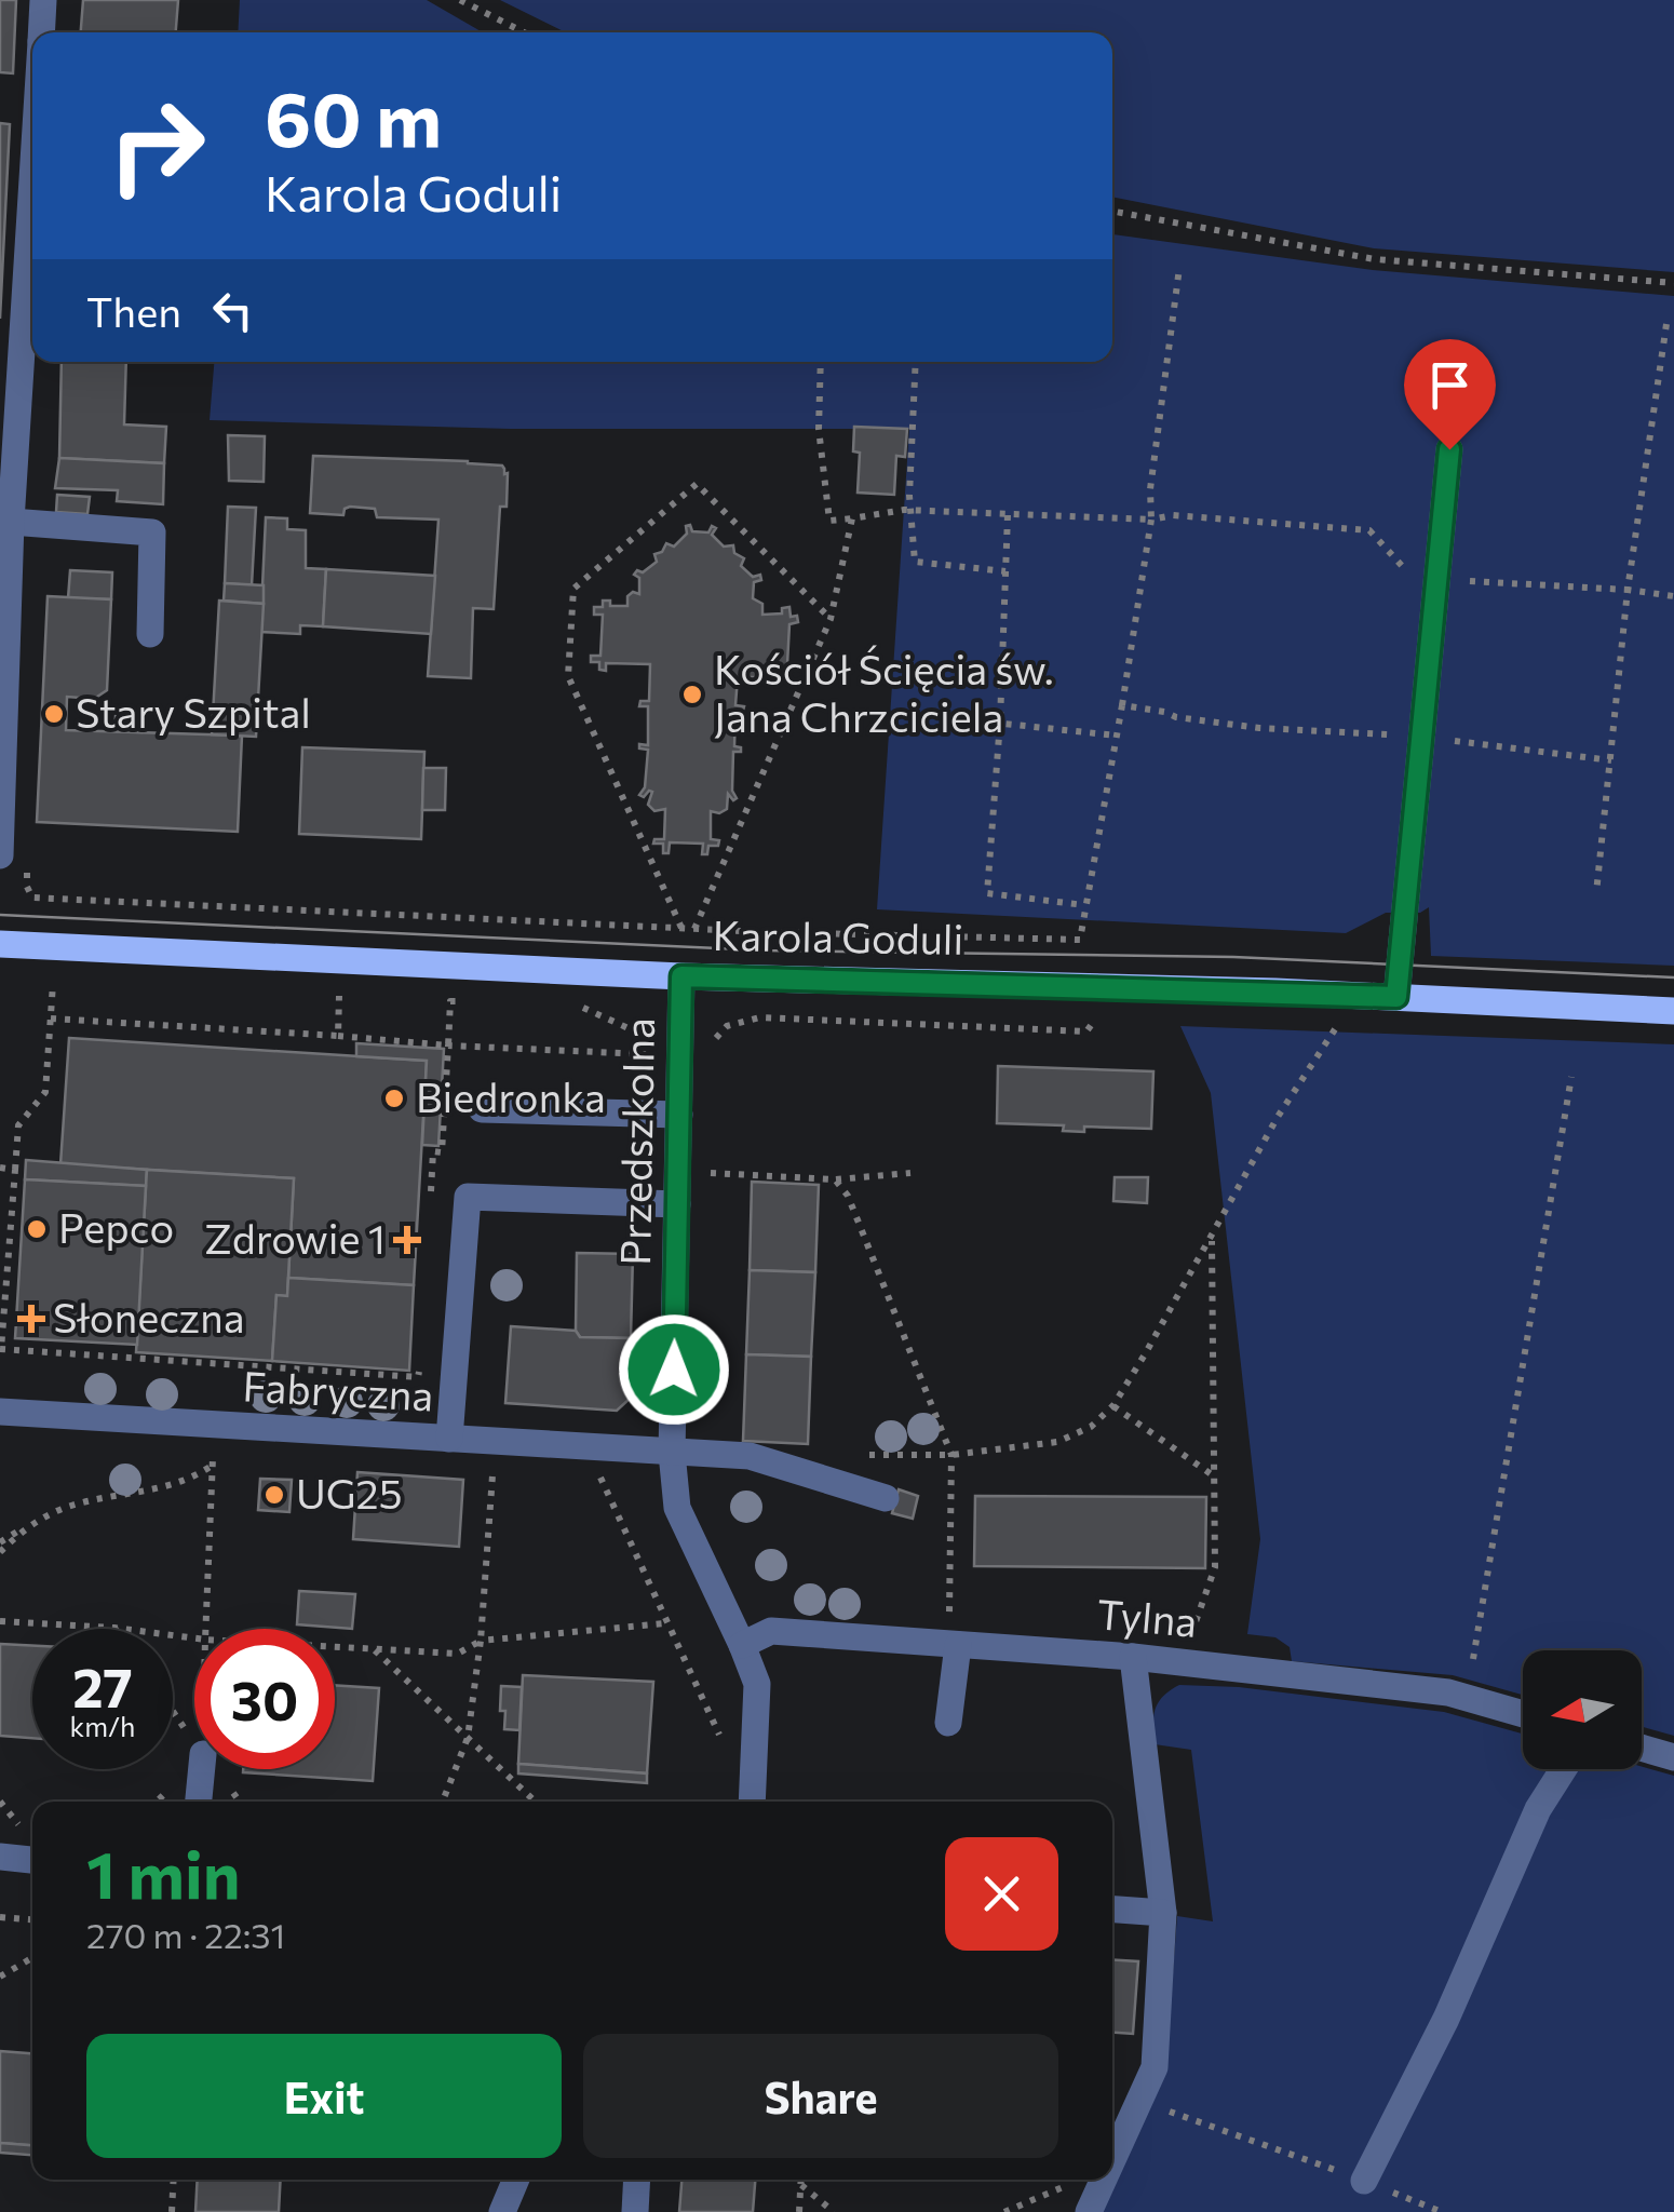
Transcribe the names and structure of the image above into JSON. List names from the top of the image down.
{
  "streets": {
    "main road": ["Karola Goduli"],
    "street": ["Przedszkolna", "Fabryczna", "Tylna"]
  },
  "crossings": [
    ["Karola Goduli", "Przedszkolna"],
    ["Przedszkolna", "Fabryczna"],
    ["Przedszkolna", "Tylna"]
  ],
  "places": {
    "other": [
      "Kościół Ścięcia św. Jana Chrzciciela",
      "Stary Szpital",
      "Biedronka",
      "Pepco",
      "UG25"
    ],
    "health": ["Zdrowie 1", "Słoneczna"]
  },
  "north": "left",
  "page": {
    "turn": ["60 m", "Karola Goduli"],
    "then": "Then",
    "speed": "27 km/h",
    "limit": "30",
    "heading": ["1 min", "270 m · 22:31"],
    "buttons": ["Exit", "Share"]
  }
}
